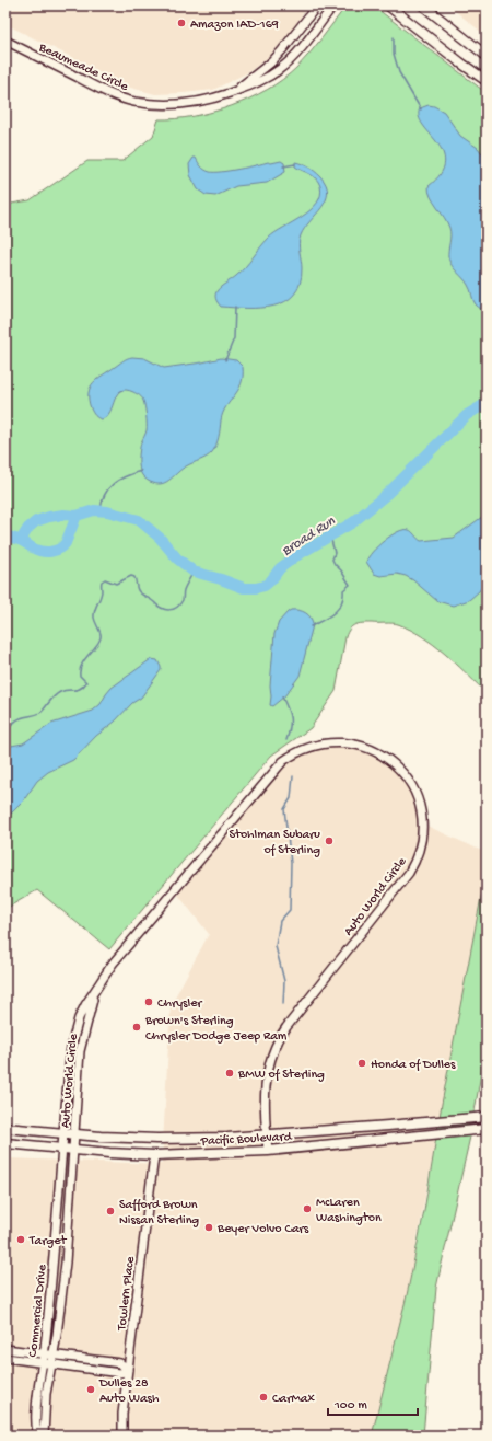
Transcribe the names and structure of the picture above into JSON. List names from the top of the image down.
{
  "streets": {
    "main road": ["Pacific Boulevard"],
    "street": [
      "Beaumeade Circle",
      "Auto World Circle",
      "Towlern Place",
      "Commercial Drive"
    ]
  },
  "crossings": [
    ["Auto World Circle", "Pacific Boulevard"],
    ["Auto World Circle", "Commercial Drive"],
    ["Pacific Boulevard", "Towlern Place"],
    ["Pacific Boulevard", "Commercial Drive"]
  ],
  "water": ["Broad Run"],
  "places": [
    "Amazon IAD-169",
    "Stohlman Subaru of Sterling",
    "Chrysler",
    "Brown's Sterling Chrysler Dodge Jeep Ram",
    "Honda of Dulles",
    "BMW of Sterling",
    "McLaren Washington",
    "Safford Brown Nissan Sterling",
    "Beyer Volvo Cars",
    "Target",
    "Dulles 28 Auto Wash",
    "CarMax"
  ],
  "scale_bar": "100 m"
}
